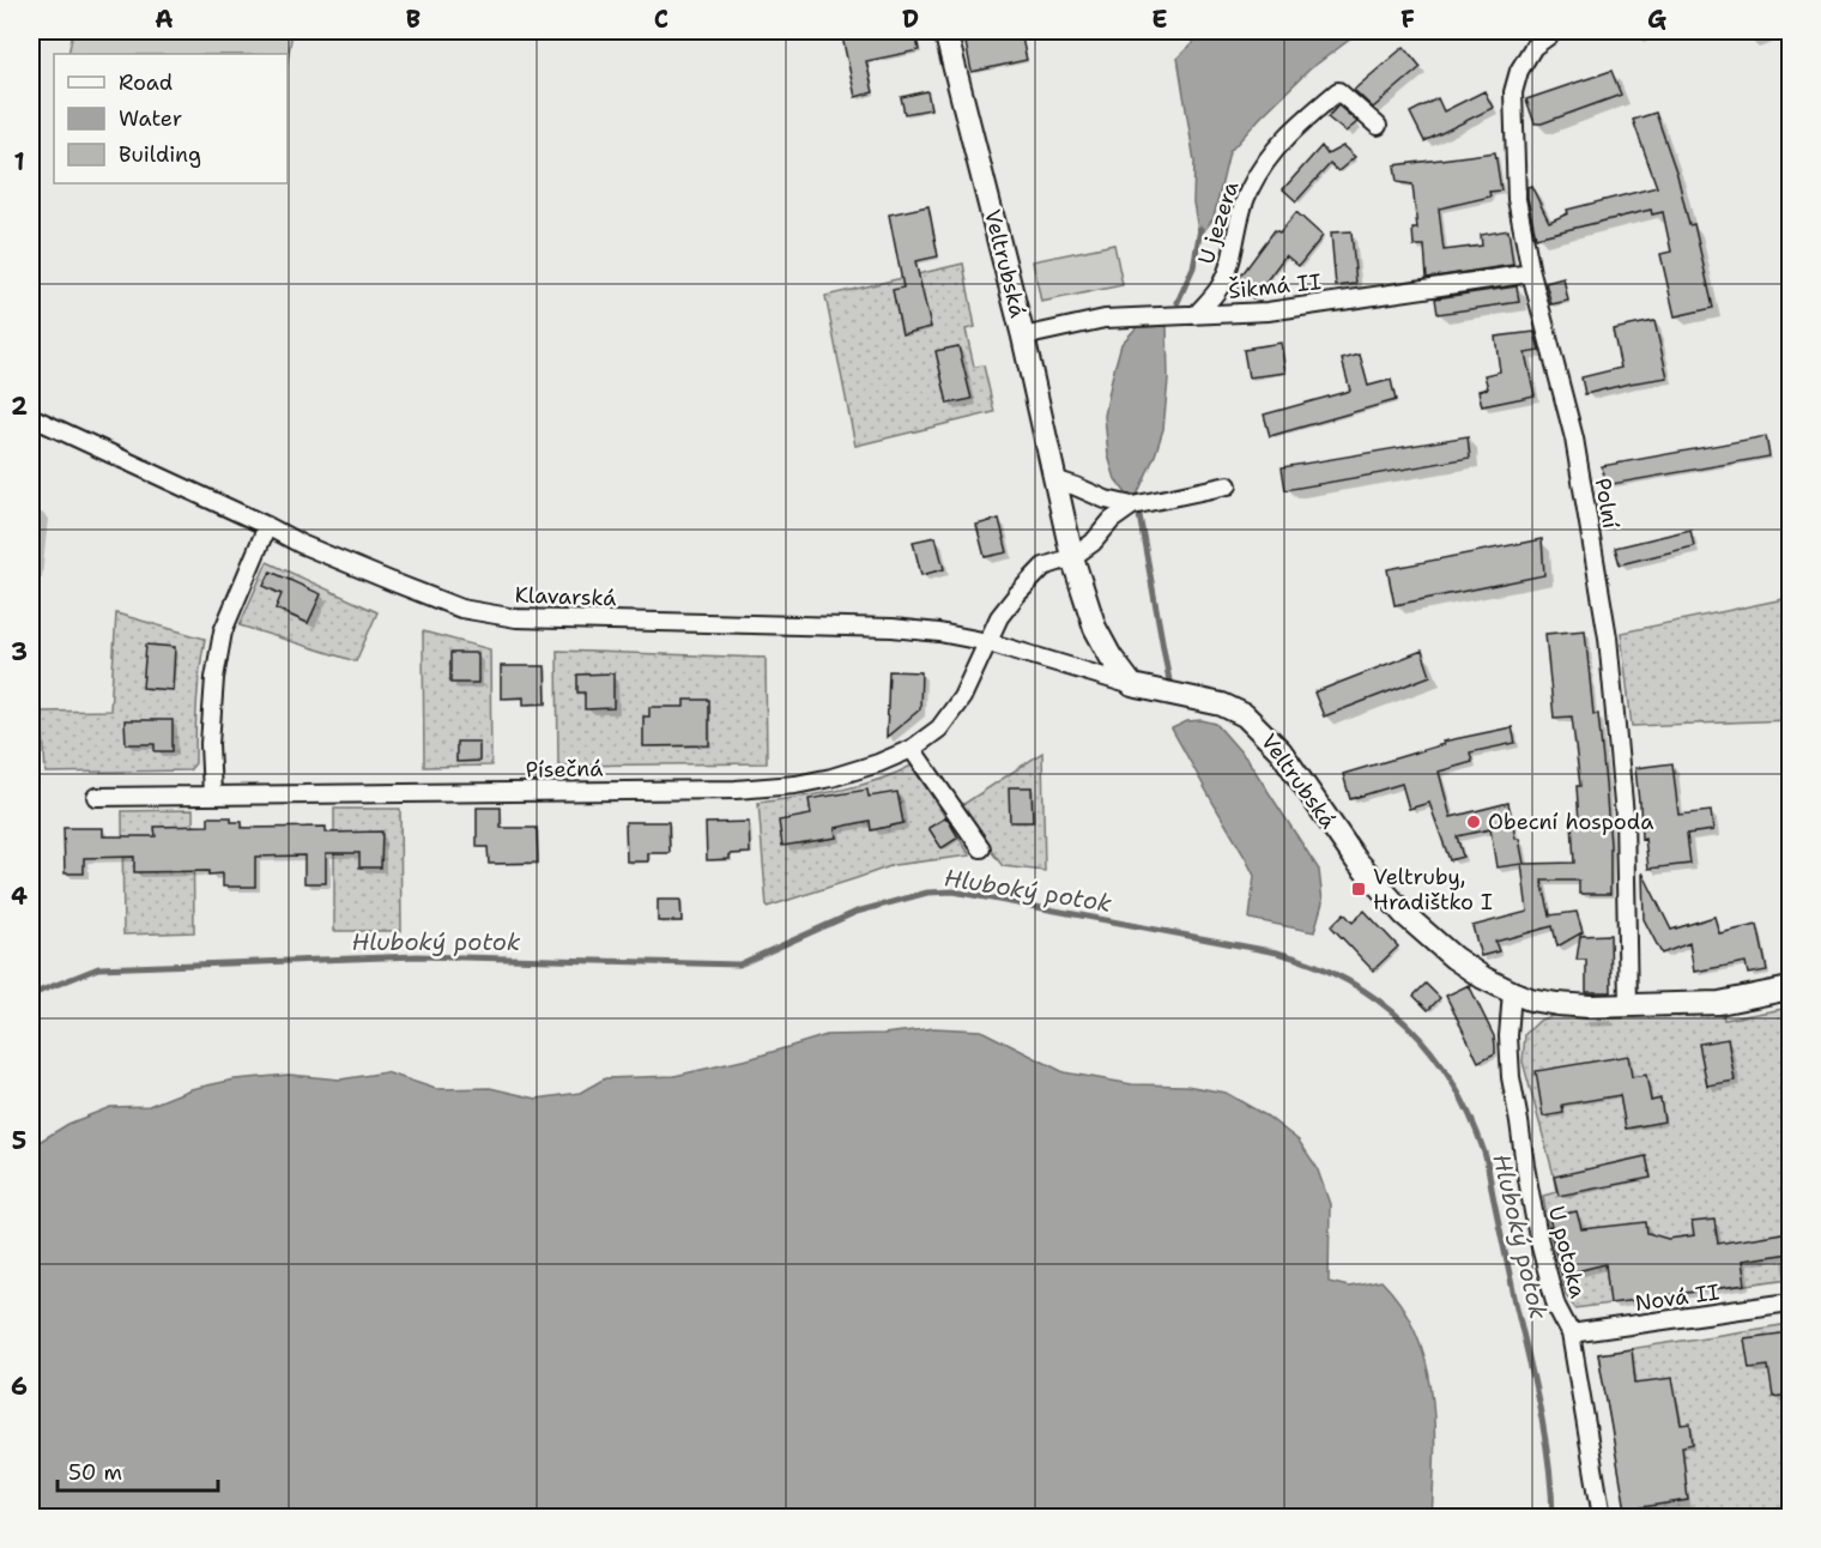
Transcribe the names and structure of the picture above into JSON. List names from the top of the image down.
{
  "streets": {
    "street": [
      "U jezera",
      "Veltrubská",
      "Šikmá II",
      "Polní",
      "Klavarská",
      "Písečná",
      "U potoka",
      "Nová II"
    ]
  },
  "crossings": [
    ["U jezera", "Šikmá II"],
    ["Veltrubská", "Šikmá II"],
    ["Veltrubská", "Polní"],
    ["Veltrubská", "Klavarská"],
    ["Veltrubská", "Písečná"],
    ["Veltrubská", "U potoka"],
    ["Šikmá II", "Polní"],
    ["Klavarská", "Písečná"],
    ["U potoka", "Nová II"]
  ],
  "water": ["Hluboký potok"],
  "places": {
    "other": ["Obecní hospoda"],
    "transit": ["Veltruby, Hradištko I"]
  },
  "legend": ["Road", "Water", "Building"],
  "scale_bar": "50 m",
  "grid": {
    "columns": [
      "A",
      "B",
      "C",
      "D",
      "E",
      "F",
      "G"
    ],
    "rows": [
      "1",
      "2",
      "3",
      "4",
      "5",
      "6"
    ]
  }
}
